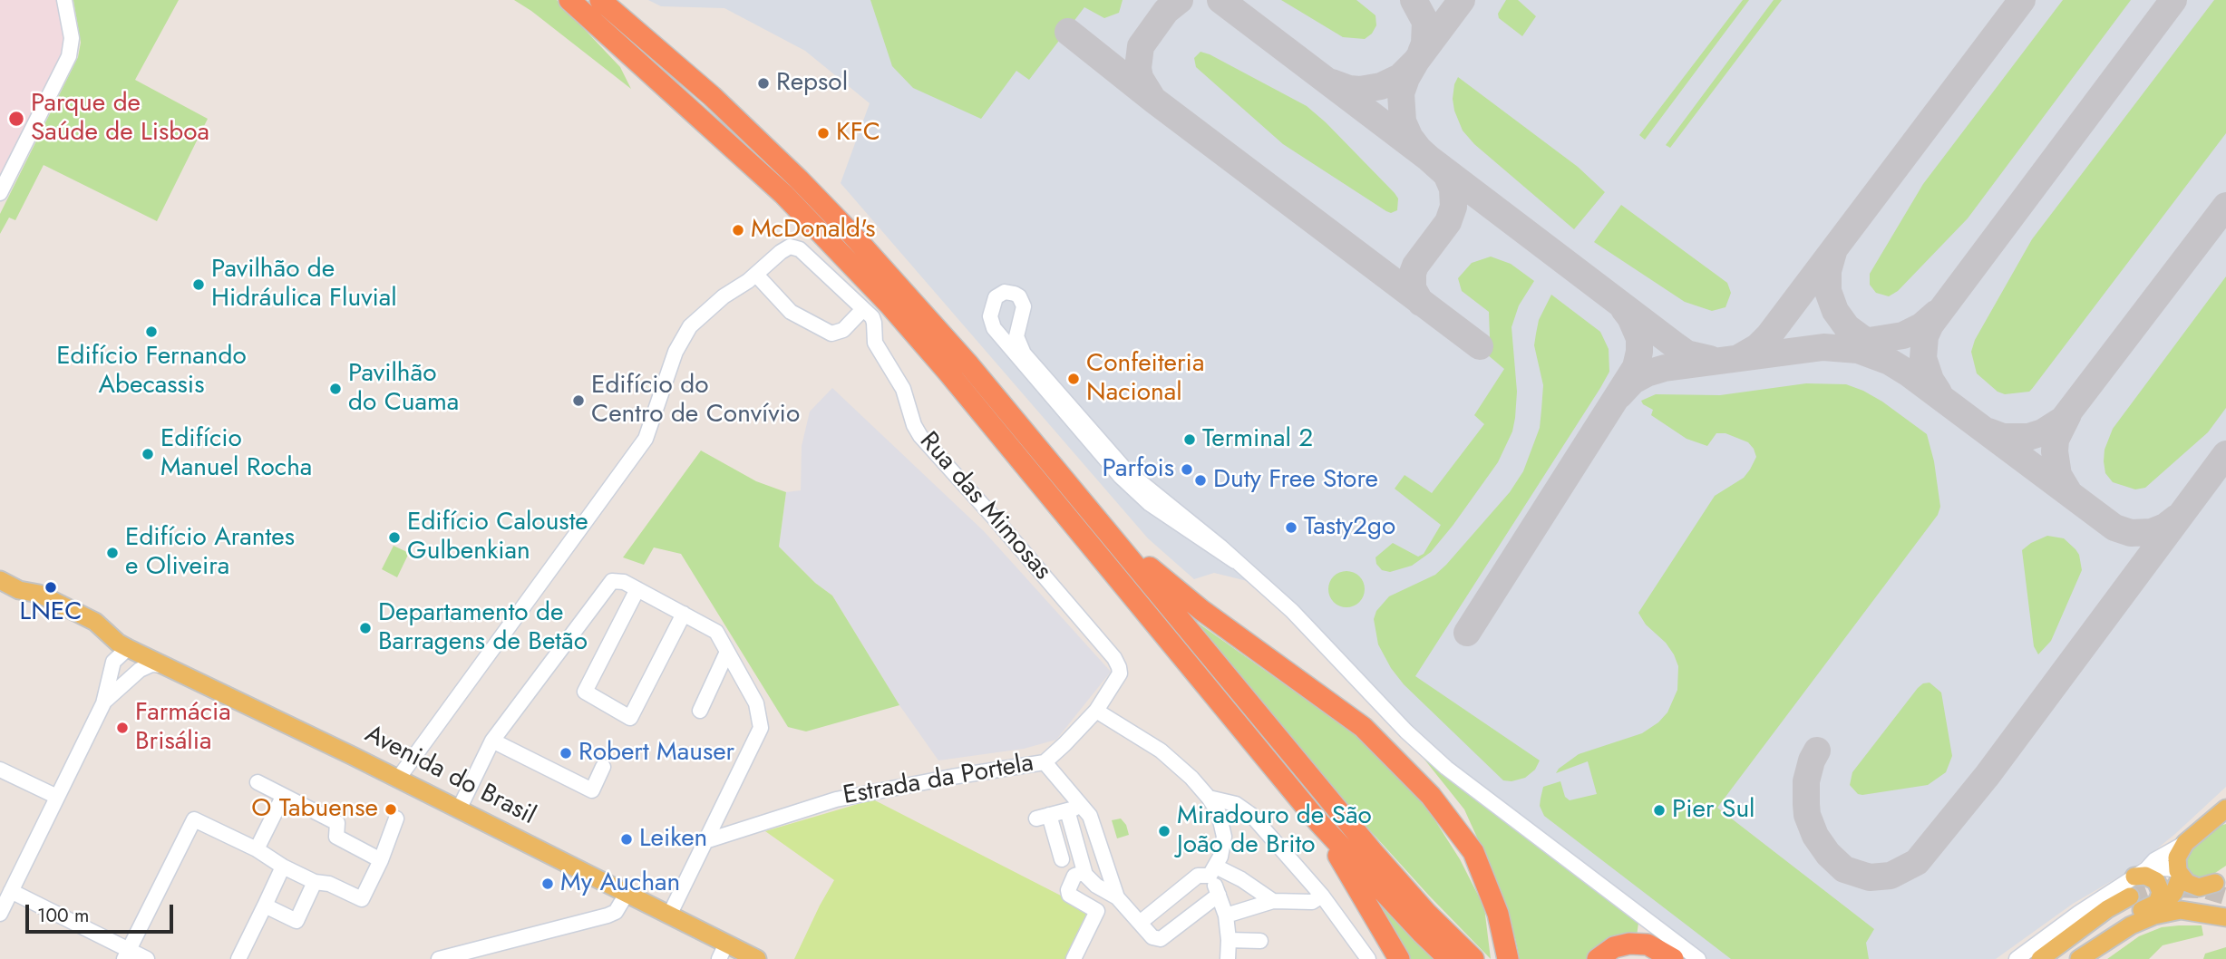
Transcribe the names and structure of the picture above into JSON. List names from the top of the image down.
{
  "streets": {
    "main road": ["Avenida do Brasil"],
    "street": ["Rua das Mimosas", "Estrada da Portela"]
  },
  "crossings": [
    ["Rua das Mimosas", "Estrada da Portela"]
  ],
  "places": [
    "Repsol",
    "Parque de Saúde de Lisboa",
    "KFC",
    "McDonald's",
    "Pavilhão de Hidráulica Fluvial",
    "Edifício Fernando Abecassis",
    "Confeiteria Nacional",
    "Pavilhão do Cuama",
    "Edifício do Centro de Convívio",
    "Terminal 2",
    "Edifício Manuel Rocha",
    "Parfois",
    "Duty Free Store",
    "Tasty2go",
    "Edifício Calouste Gulbenkian",
    "Edifício Arantes e Oliveira",
    "LNEC",
    "Departamento de Barragens de Betão",
    "Farmácia Brisália",
    "Robert Mauser",
    "O Tabuense",
    "Pier Sul",
    "Miradouro de São João de Brito",
    "Leiken",
    "My Auchan"
  ],
  "scale_bar": "100 m"
}
